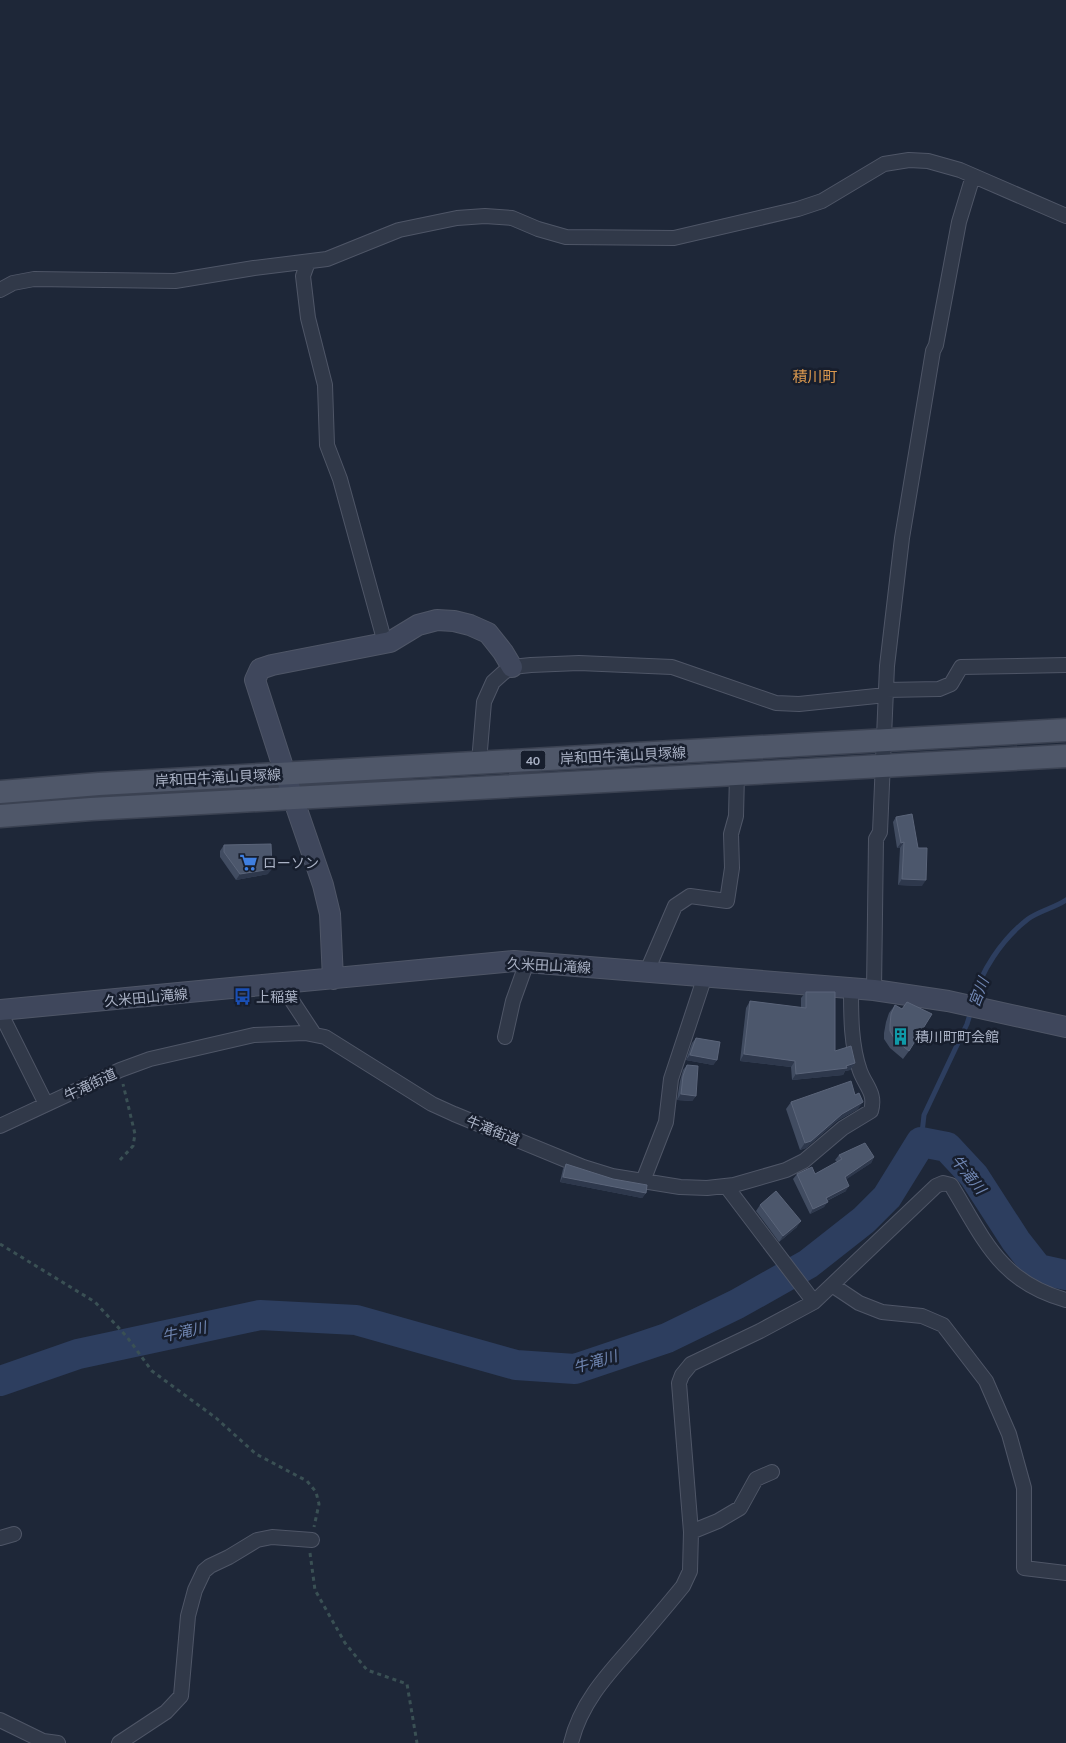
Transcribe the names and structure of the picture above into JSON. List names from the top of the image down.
{
  "streets": {
    "main road": ["岸和田牛滝山貝塚線", "40"],
    "street": ["久米田山滝線", "牛滝街道"]
  },
  "crossings": [
    ["久米田山滝線", "牛滝街道"]
  ],
  "districts": ["積川町"],
  "water": ["宮川", "牛滝川"],
  "places": {
    "supermarket": ["ローソン"],
    "bus stop": ["上稲葉"],
    "building": ["積川町町会館"]
  }
}
